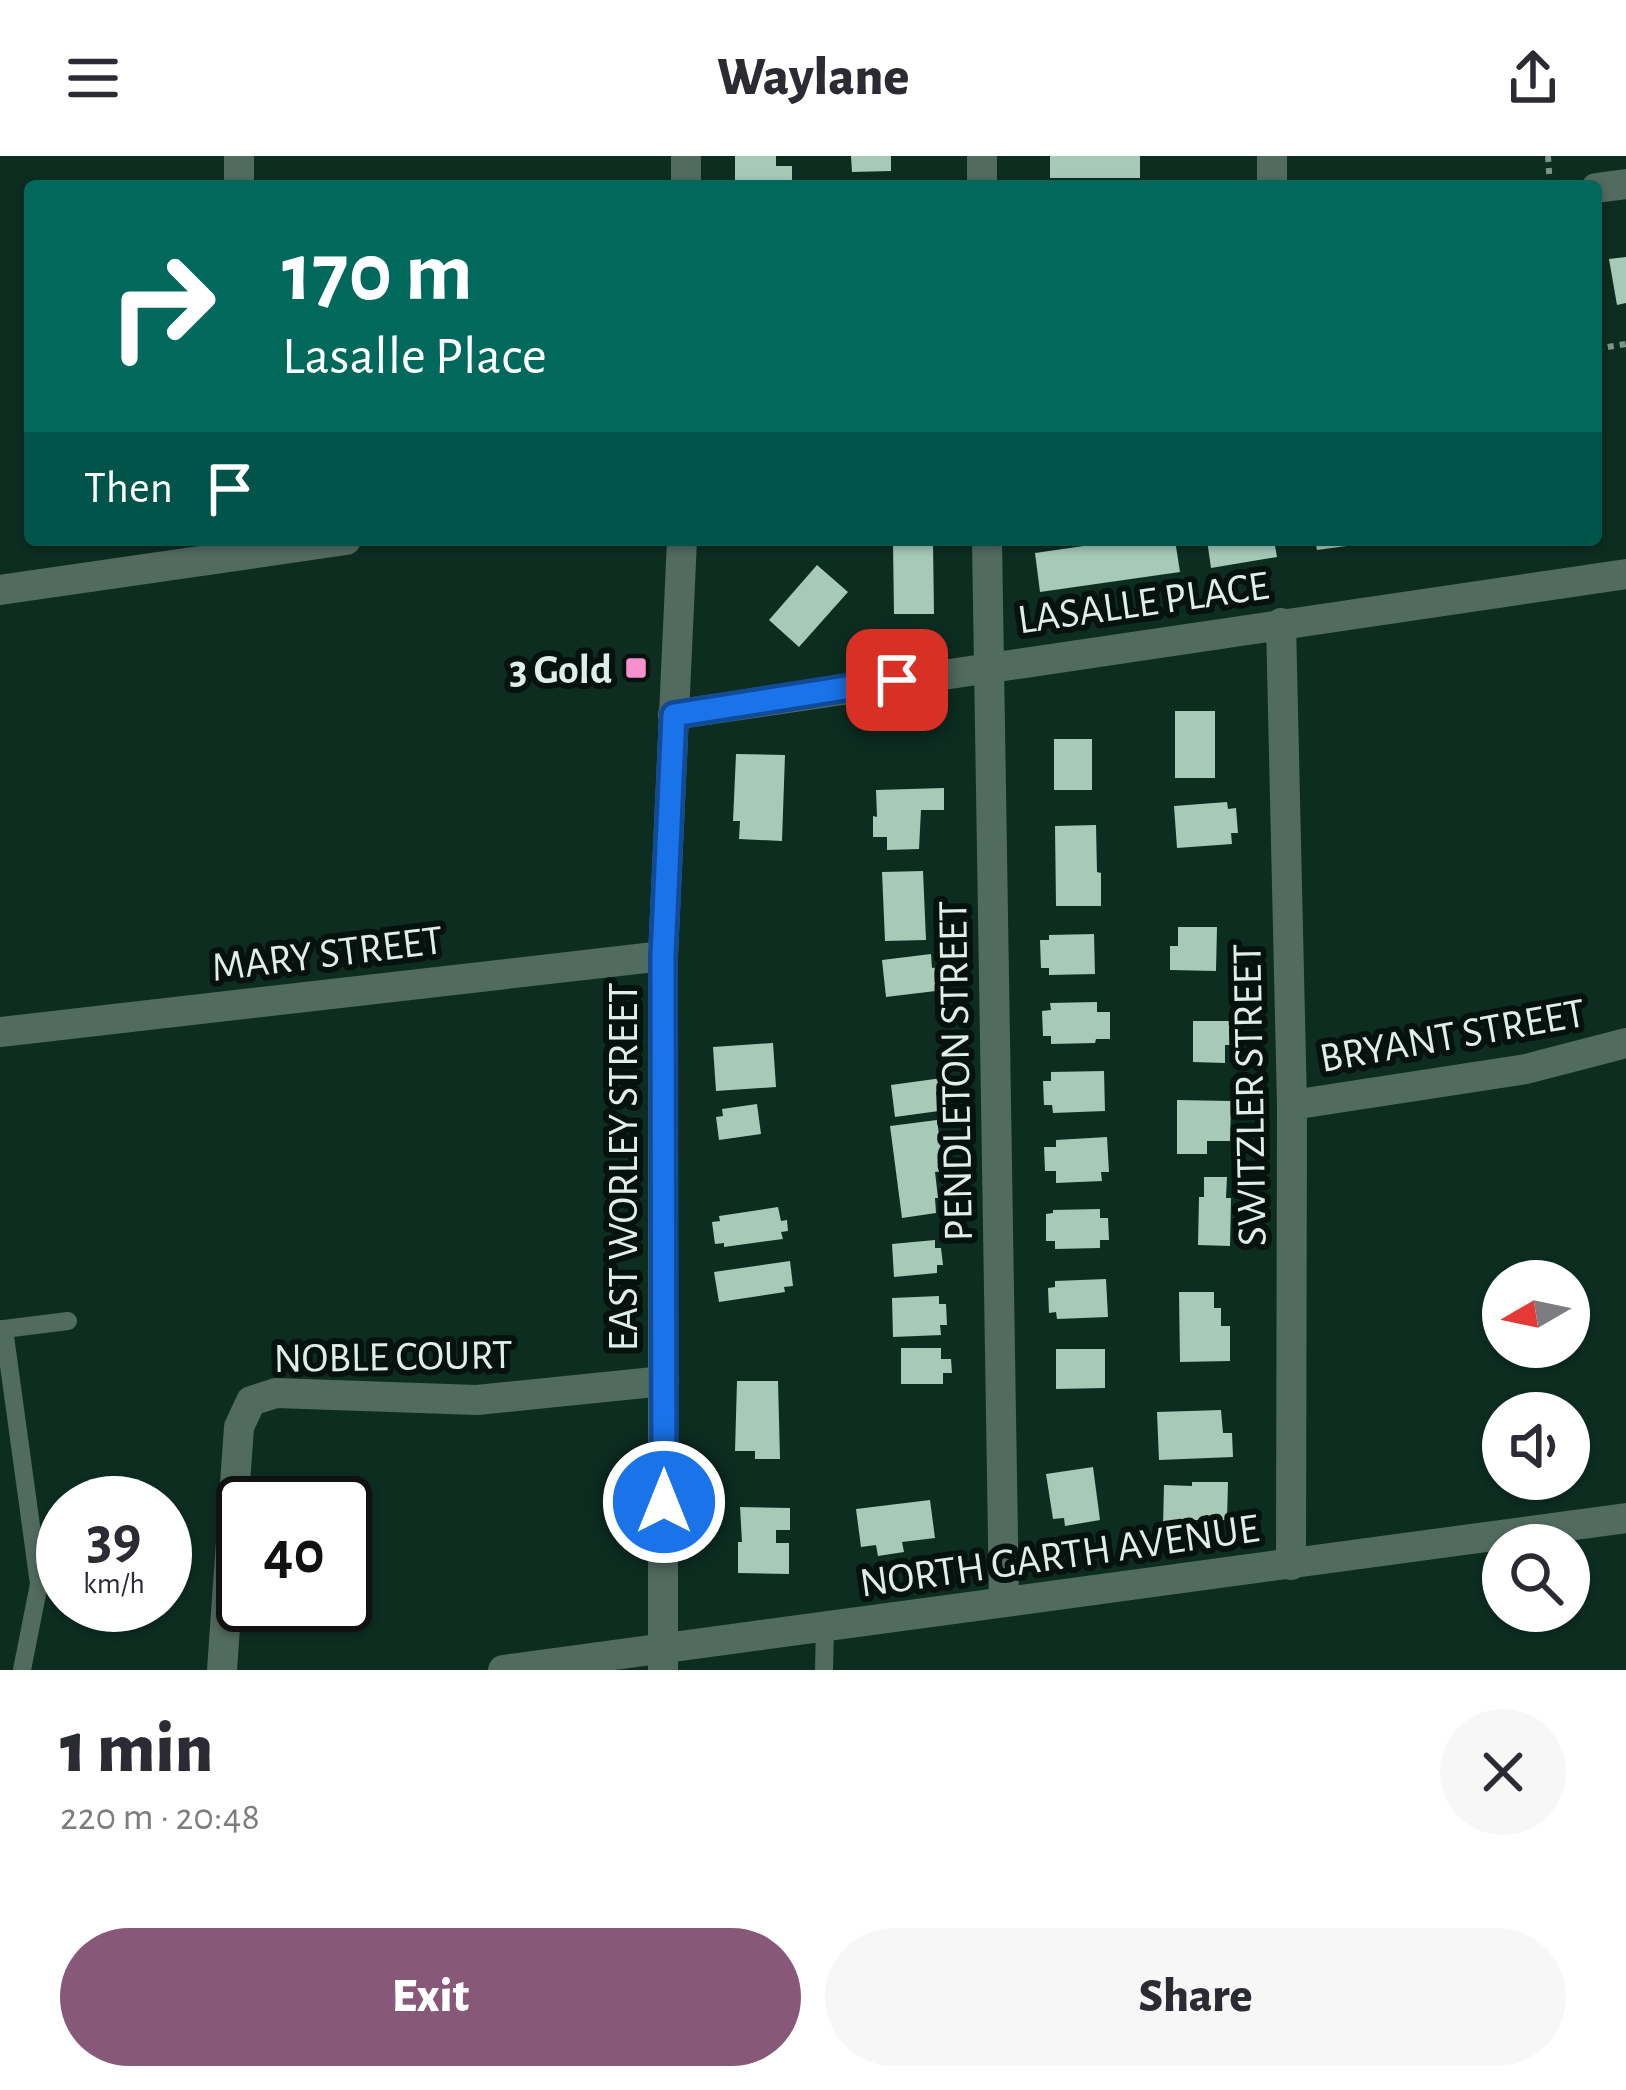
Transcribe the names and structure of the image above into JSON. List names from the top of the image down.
{
  "streets": {
    "street": [
      "LASALLE PLACE",
      "MARY STREET",
      "BRYANT STREET",
      "PENDLETON STREET",
      "SWITZLER STREET",
      "EAST WORLEY STREET",
      "NOBLE COURT",
      "NORTH GARTH AVENUE"
    ]
  },
  "crossings": [
    ["LASALLE PLACE", "PENDLETON STREET"],
    ["LASALLE PLACE", "SWITZLER STREET"],
    ["LASALLE PLACE", "EAST WORLEY STREET"],
    ["MARY STREET", "EAST WORLEY STREET"],
    ["BRYANT STREET", "SWITZLER STREET"],
    ["PENDLETON STREET", "NORTH GARTH AVENUE"],
    ["SWITZLER STREET", "NORTH GARTH AVENUE"],
    ["EAST WORLEY STREET", "NOBLE COURT"],
    ["EAST WORLEY STREET", "NORTH GARTH AVENUE"]
  ],
  "places": {
    "transit": ["3 Gold"]
  },
  "north": "left",
  "page": {
    "header": "Waylane",
    "turn": ["170 m", "Lasalle Place"],
    "then": "Then",
    "speed": "39 km/h",
    "limit": "40",
    "heading": ["1 min", "220 m · 20:48"],
    "buttons": ["Exit", "Share"]
  }
}
